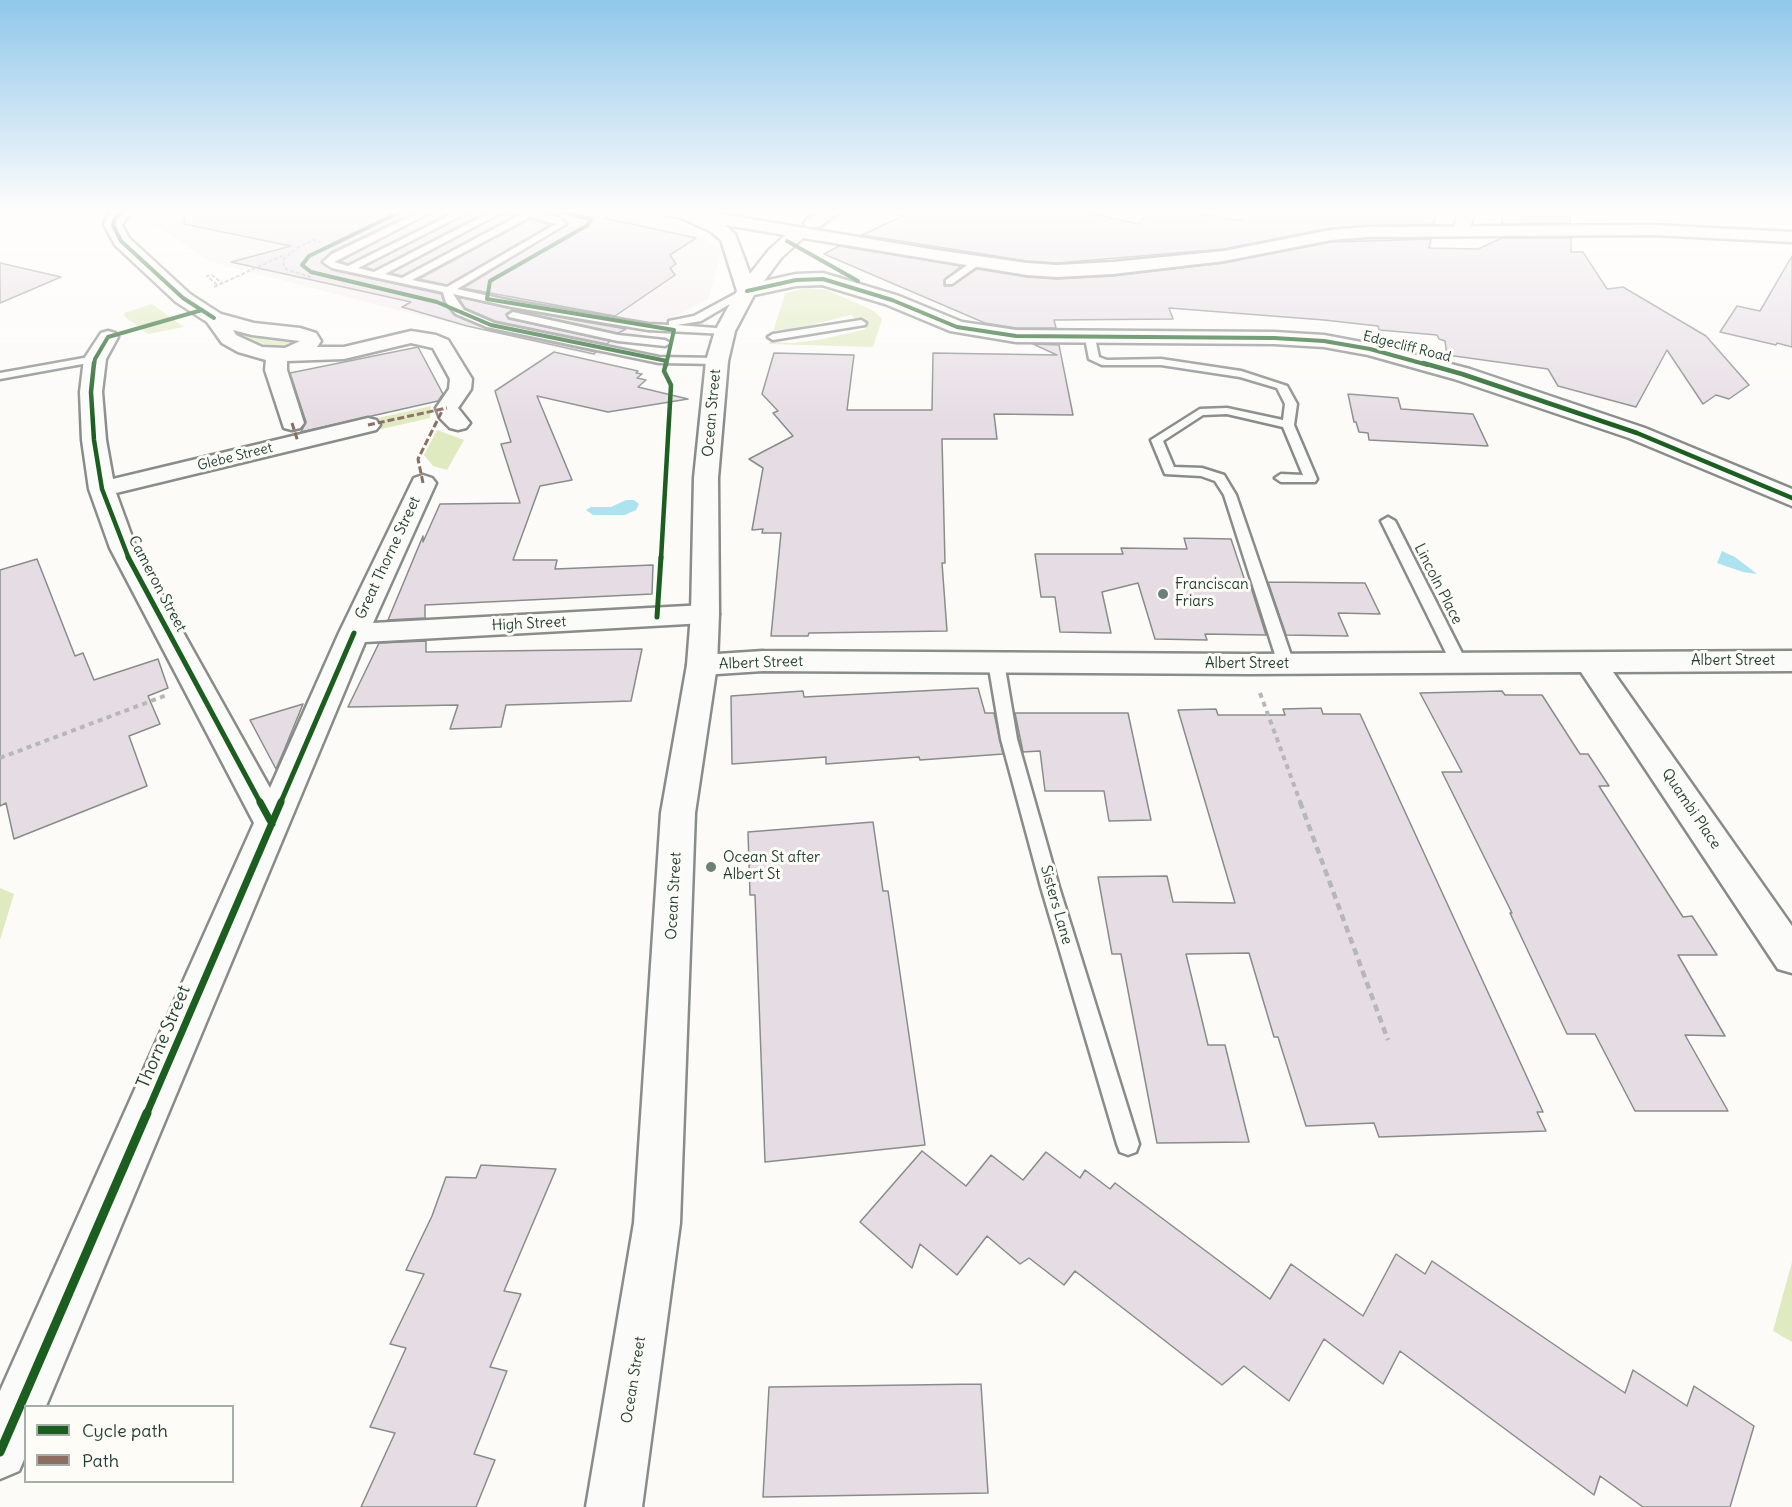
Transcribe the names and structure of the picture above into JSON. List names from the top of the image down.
{
  "streets": {
    "street": [
      "Edgecliff Road",
      "Ocean Street",
      "Glebe Street",
      "Great Thorne Street",
      "Cameron Street",
      "High Street",
      "Albert Street",
      "Quambi Place",
      "Thorne Street"
    ],
    "lane": ["Lincoln Place", "Sisters Lane"]
  },
  "crossings": [
    ["Edgecliff Road", "Ocean Street"],
    ["Ocean Street", "High Street"],
    ["Ocean Street", "Albert Street"],
    ["Glebe Street", "Cameron Street"],
    ["Great Thorne Street", "High Street"],
    ["Great Thorne Street", "Thorne Street"],
    ["Cameron Street", "Thorne Street"],
    ["Lincoln Place", "Albert Street"],
    ["High Street", "Thorne Street"],
    ["Albert Street", "Quambi Place"],
    ["Albert Street", "Sisters Lane"]
  ],
  "places": ["Franciscan Friars", "Ocean St after Albert St"],
  "legend": ["Cycle path", "Path"]
}
